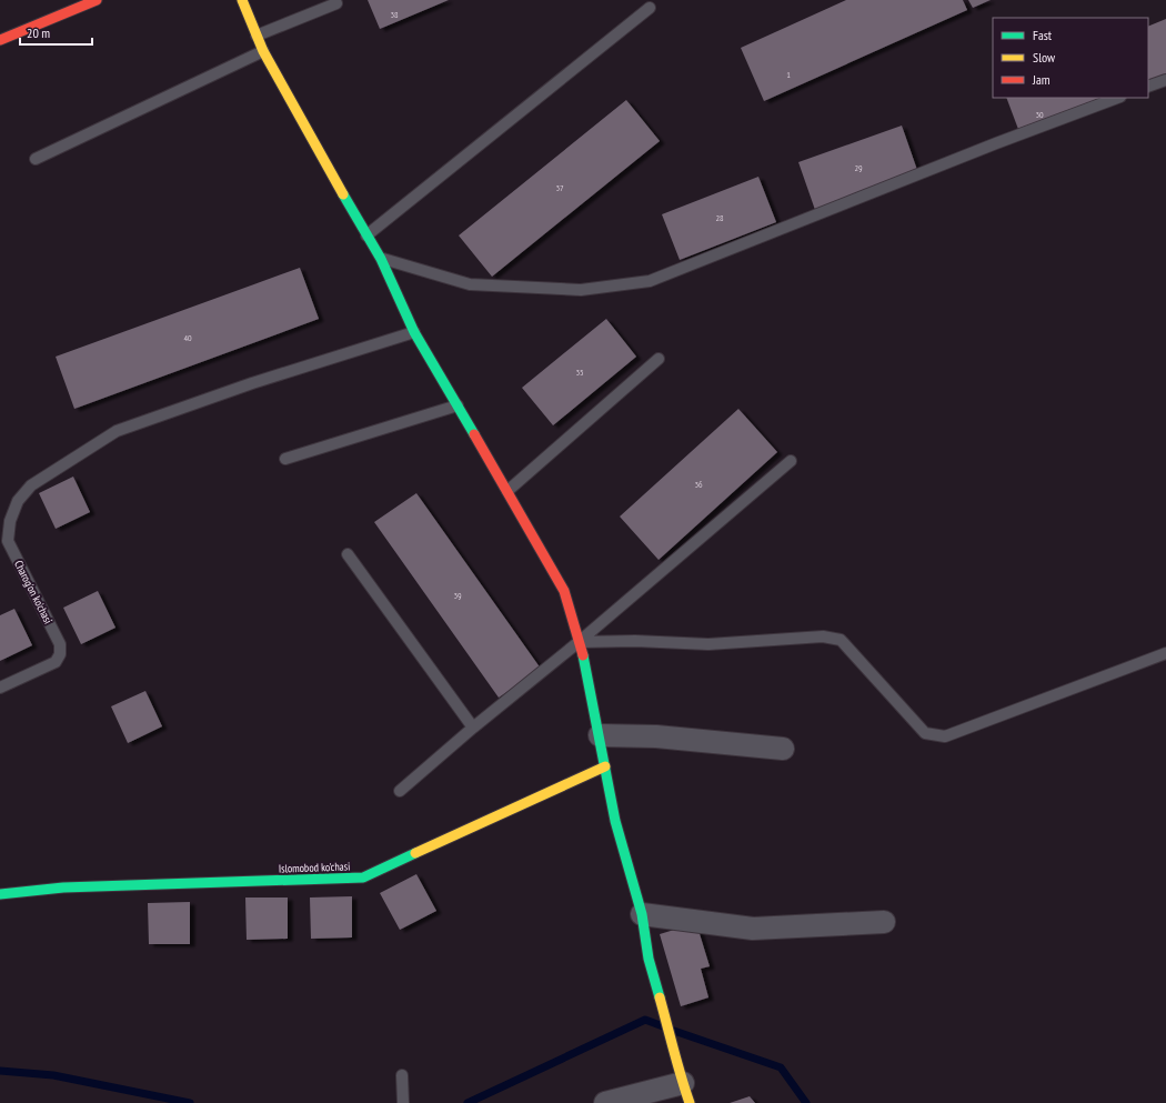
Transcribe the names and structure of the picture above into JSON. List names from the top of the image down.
{
  "streets": {
    "street": ["Islomobod ko'chasi"],
    "lane": ["Charog'on ko'chasi"]
  },
  "house_numbers": [
    "38",
    "1",
    "30",
    "29",
    "37",
    "28",
    "40",
    "35",
    "36",
    "39"
  ],
  "legend": ["Fast", "Slow", "Jam"],
  "scale_bar": "20 m"
}
